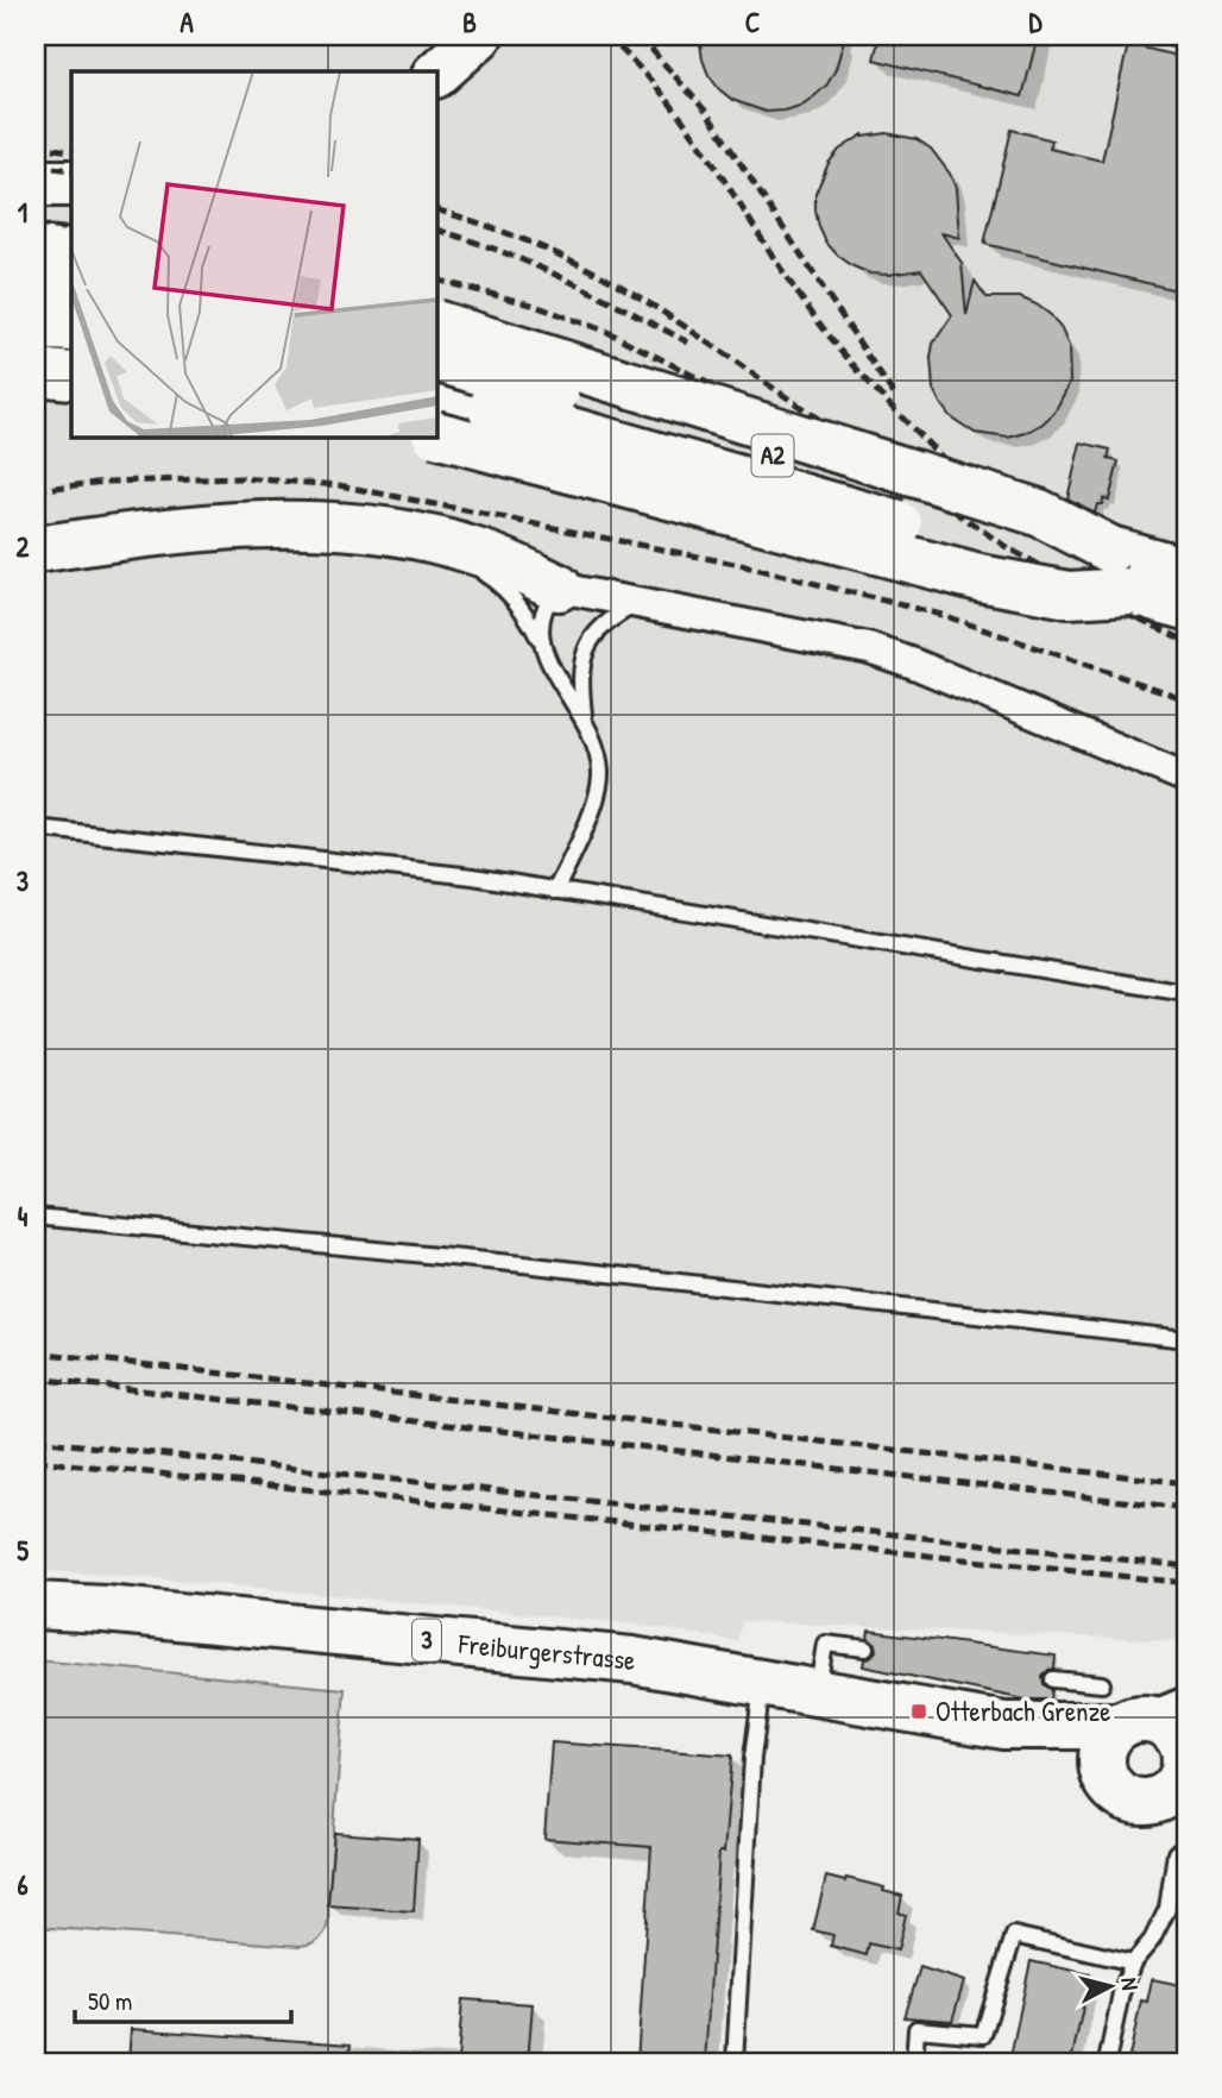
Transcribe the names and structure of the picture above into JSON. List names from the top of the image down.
{
  "streets": {
    "main road": ["A2", "3", "Freiburgerstrasse"]
  },
  "crossings": [
    ["3", "Freiburgerstrasse"]
  ],
  "places": {
    "transit": ["Otterbach Grenze"]
  },
  "scale_bar": "50 m",
  "north": "right",
  "grid": {
    "columns": [
      "A",
      "B",
      "C",
      "D"
    ],
    "rows": [
      "1",
      "2",
      "3",
      "4",
      "5",
      "6"
    ]
  }
}
